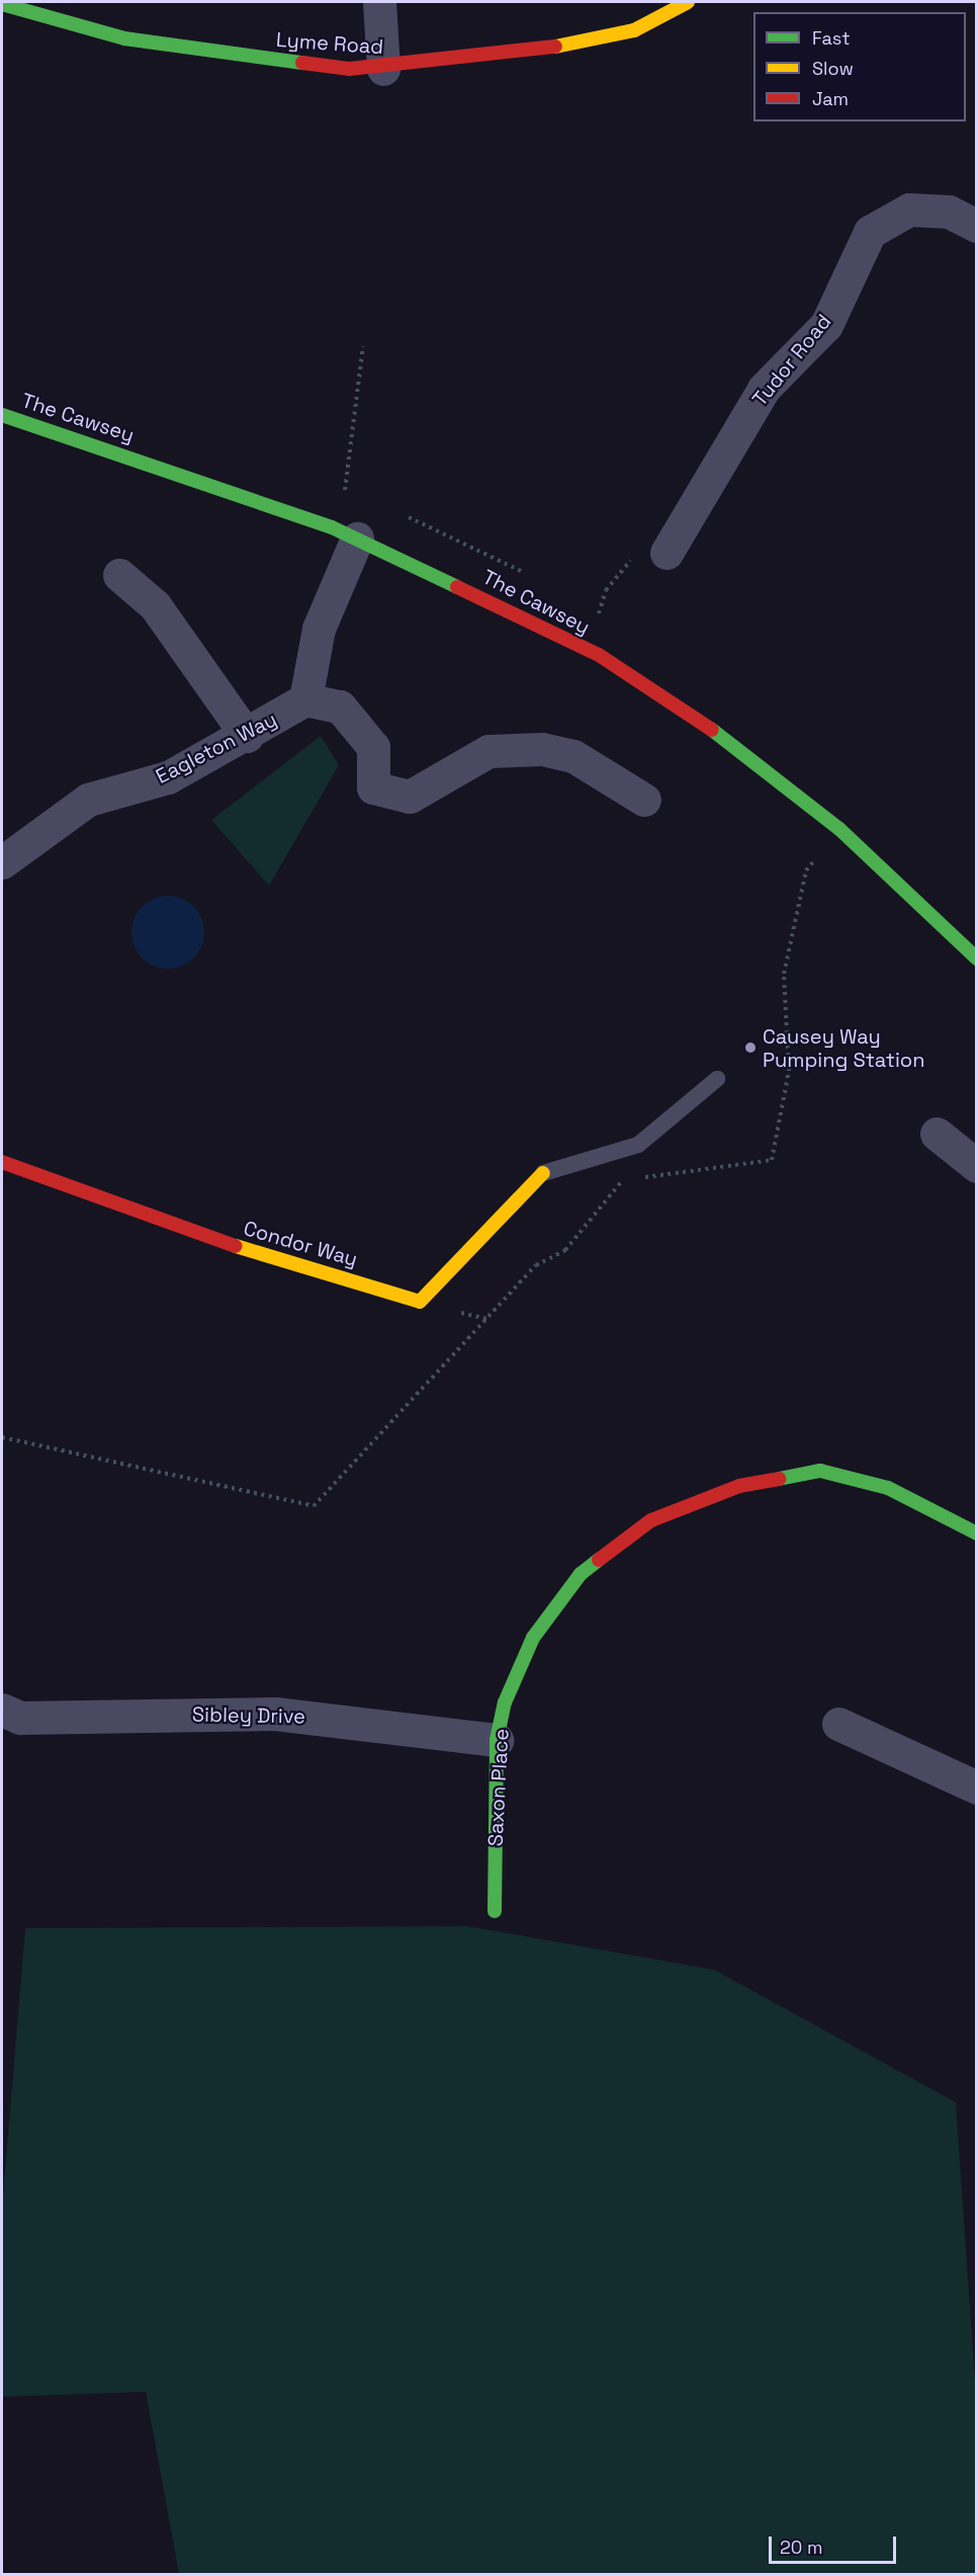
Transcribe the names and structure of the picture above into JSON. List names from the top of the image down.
{
  "streets": {
    "street": [
      "Lyme Road",
      "Tudor Road",
      "The Cawsey",
      "Eagleton Way",
      "Condor Way",
      "Sibley Drive",
      "Saxon Place"
    ]
  },
  "crossings": [
    ["Sibley Drive", "Saxon Place"]
  ],
  "places": ["Causey Way Pumping Station"],
  "legend": ["Fast", "Slow", "Jam"],
  "scale_bar": "20 m"
}
